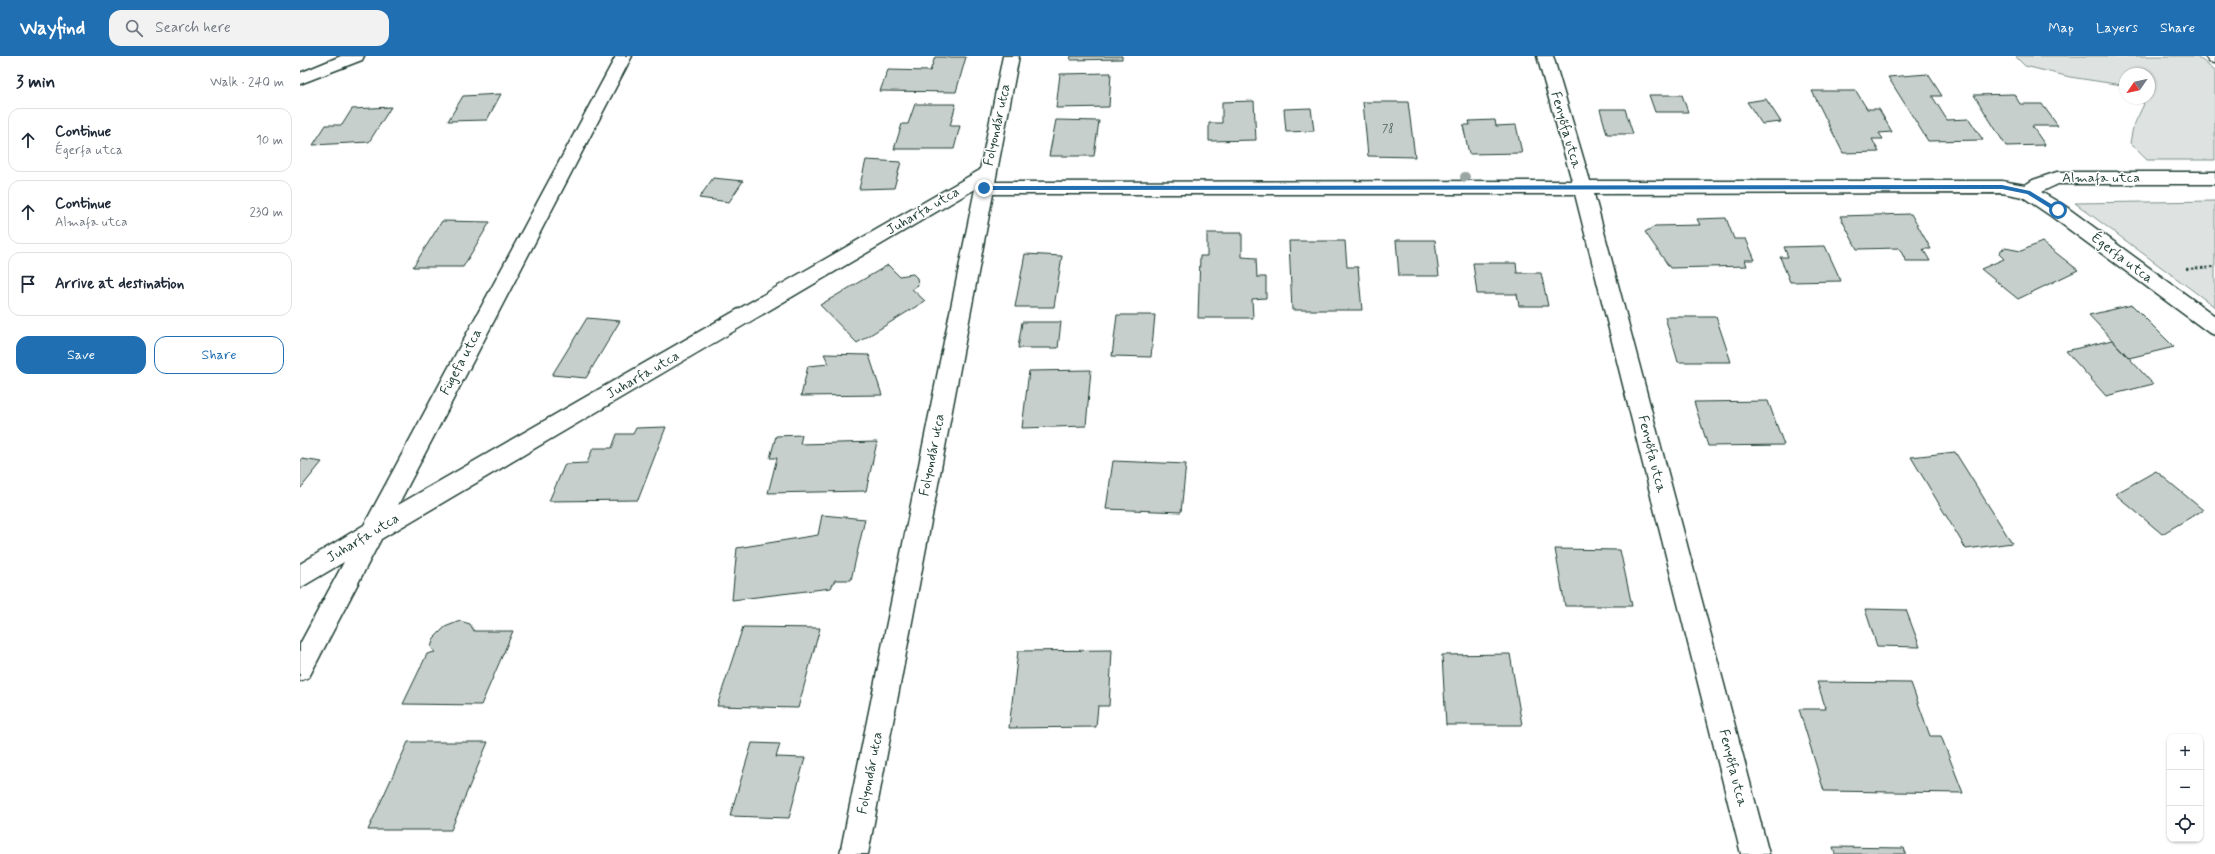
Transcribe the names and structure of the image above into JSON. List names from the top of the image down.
{
  "streets": {
    "street": [
      "Folyondár utca",
      "Fenyőfa utca",
      "Almafa utca",
      "Juharfa utca",
      "Égerfa utca",
      "Fügefa utca"
    ]
  },
  "crossings": [
    ["Folyondár utca", "Juharfa utca"],
    ["Almafa utca", "Égerfa utca"],
    ["Juharfa utca", "Fügefa utca"]
  ],
  "house_numbers": ["78"],
  "north": "bottom left",
  "page": {
    "header": "Wayfind",
    "search": "Search here",
    "nav": ["Map", "Layers", "Share"],
    "heading": ["3 min", "Walk · 240 m"],
    "list": [
      ["Continue", "Égerfa utca", "10 m"],
      ["Continue", "Almafa utca", "230 m"],
      "Arrive at destination"
    ],
    "buttons": ["Save", "Share"],
    "map_buttons": ["+", "−"]
  }
}
